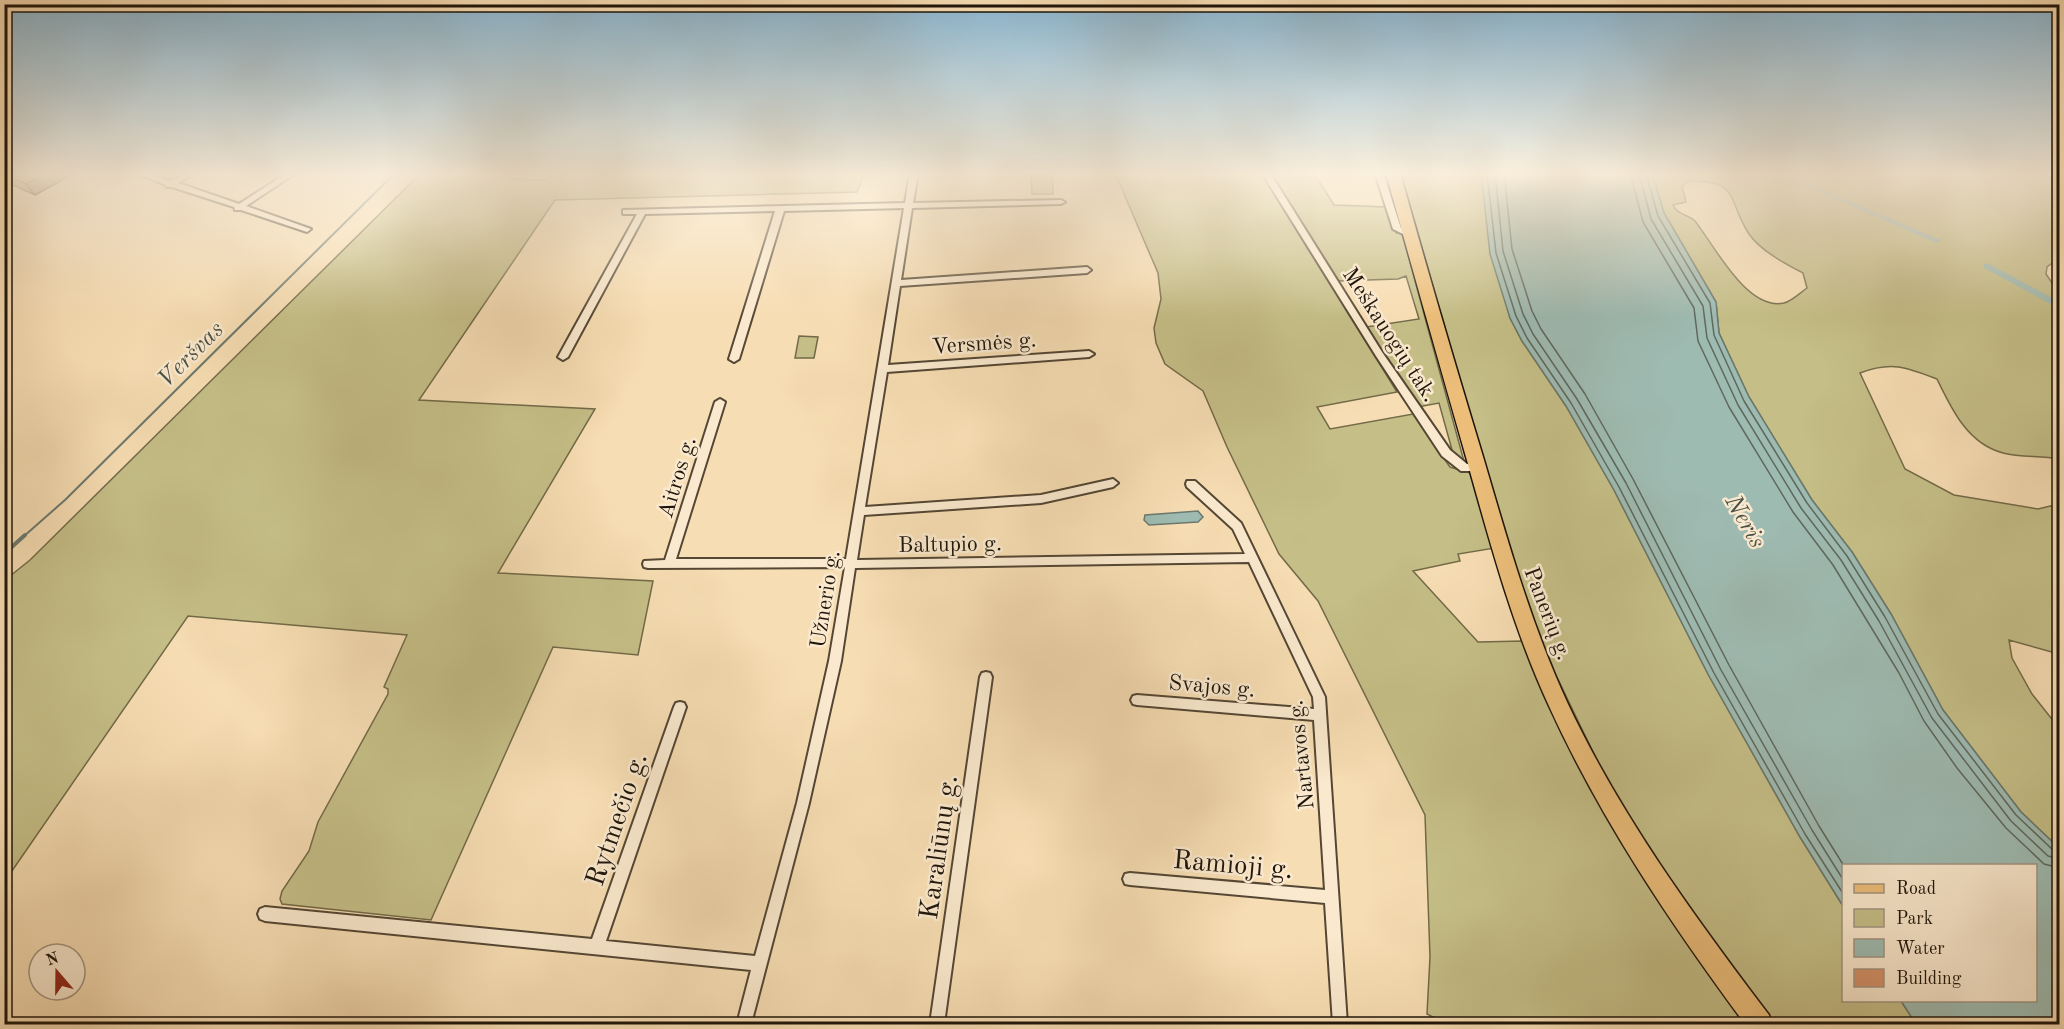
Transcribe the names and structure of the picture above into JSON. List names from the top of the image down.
{
  "streets": {
    "main road": ["Panerių g."],
    "street": [
      "Meškauogių tak.",
      "Versmės g.",
      "Aitros g.",
      "Baltupio g.",
      "Užnerio g.",
      "Svajos g.",
      "Nartavos g.",
      "Rytmečio g.",
      "Karaliūnų g.",
      "Ramioji g."
    ]
  },
  "crossings": [
    ["Meškauogių tak.", "Panerių g."],
    ["Versmės g.", "Užnerio g."],
    ["Aitros g.", "Baltupio g."],
    ["Baltupio g.", "Užnerio g."],
    ["Baltupio g.", "Nartavos g."],
    ["Svajos g.", "Nartavos g."],
    ["Nartavos g.", "Ramioji g."]
  ],
  "water": ["Veršvas", "Neris"],
  "legend": [
    "Road",
    "Park",
    "Water",
    "Building"
  ],
  "north": "top"
}
